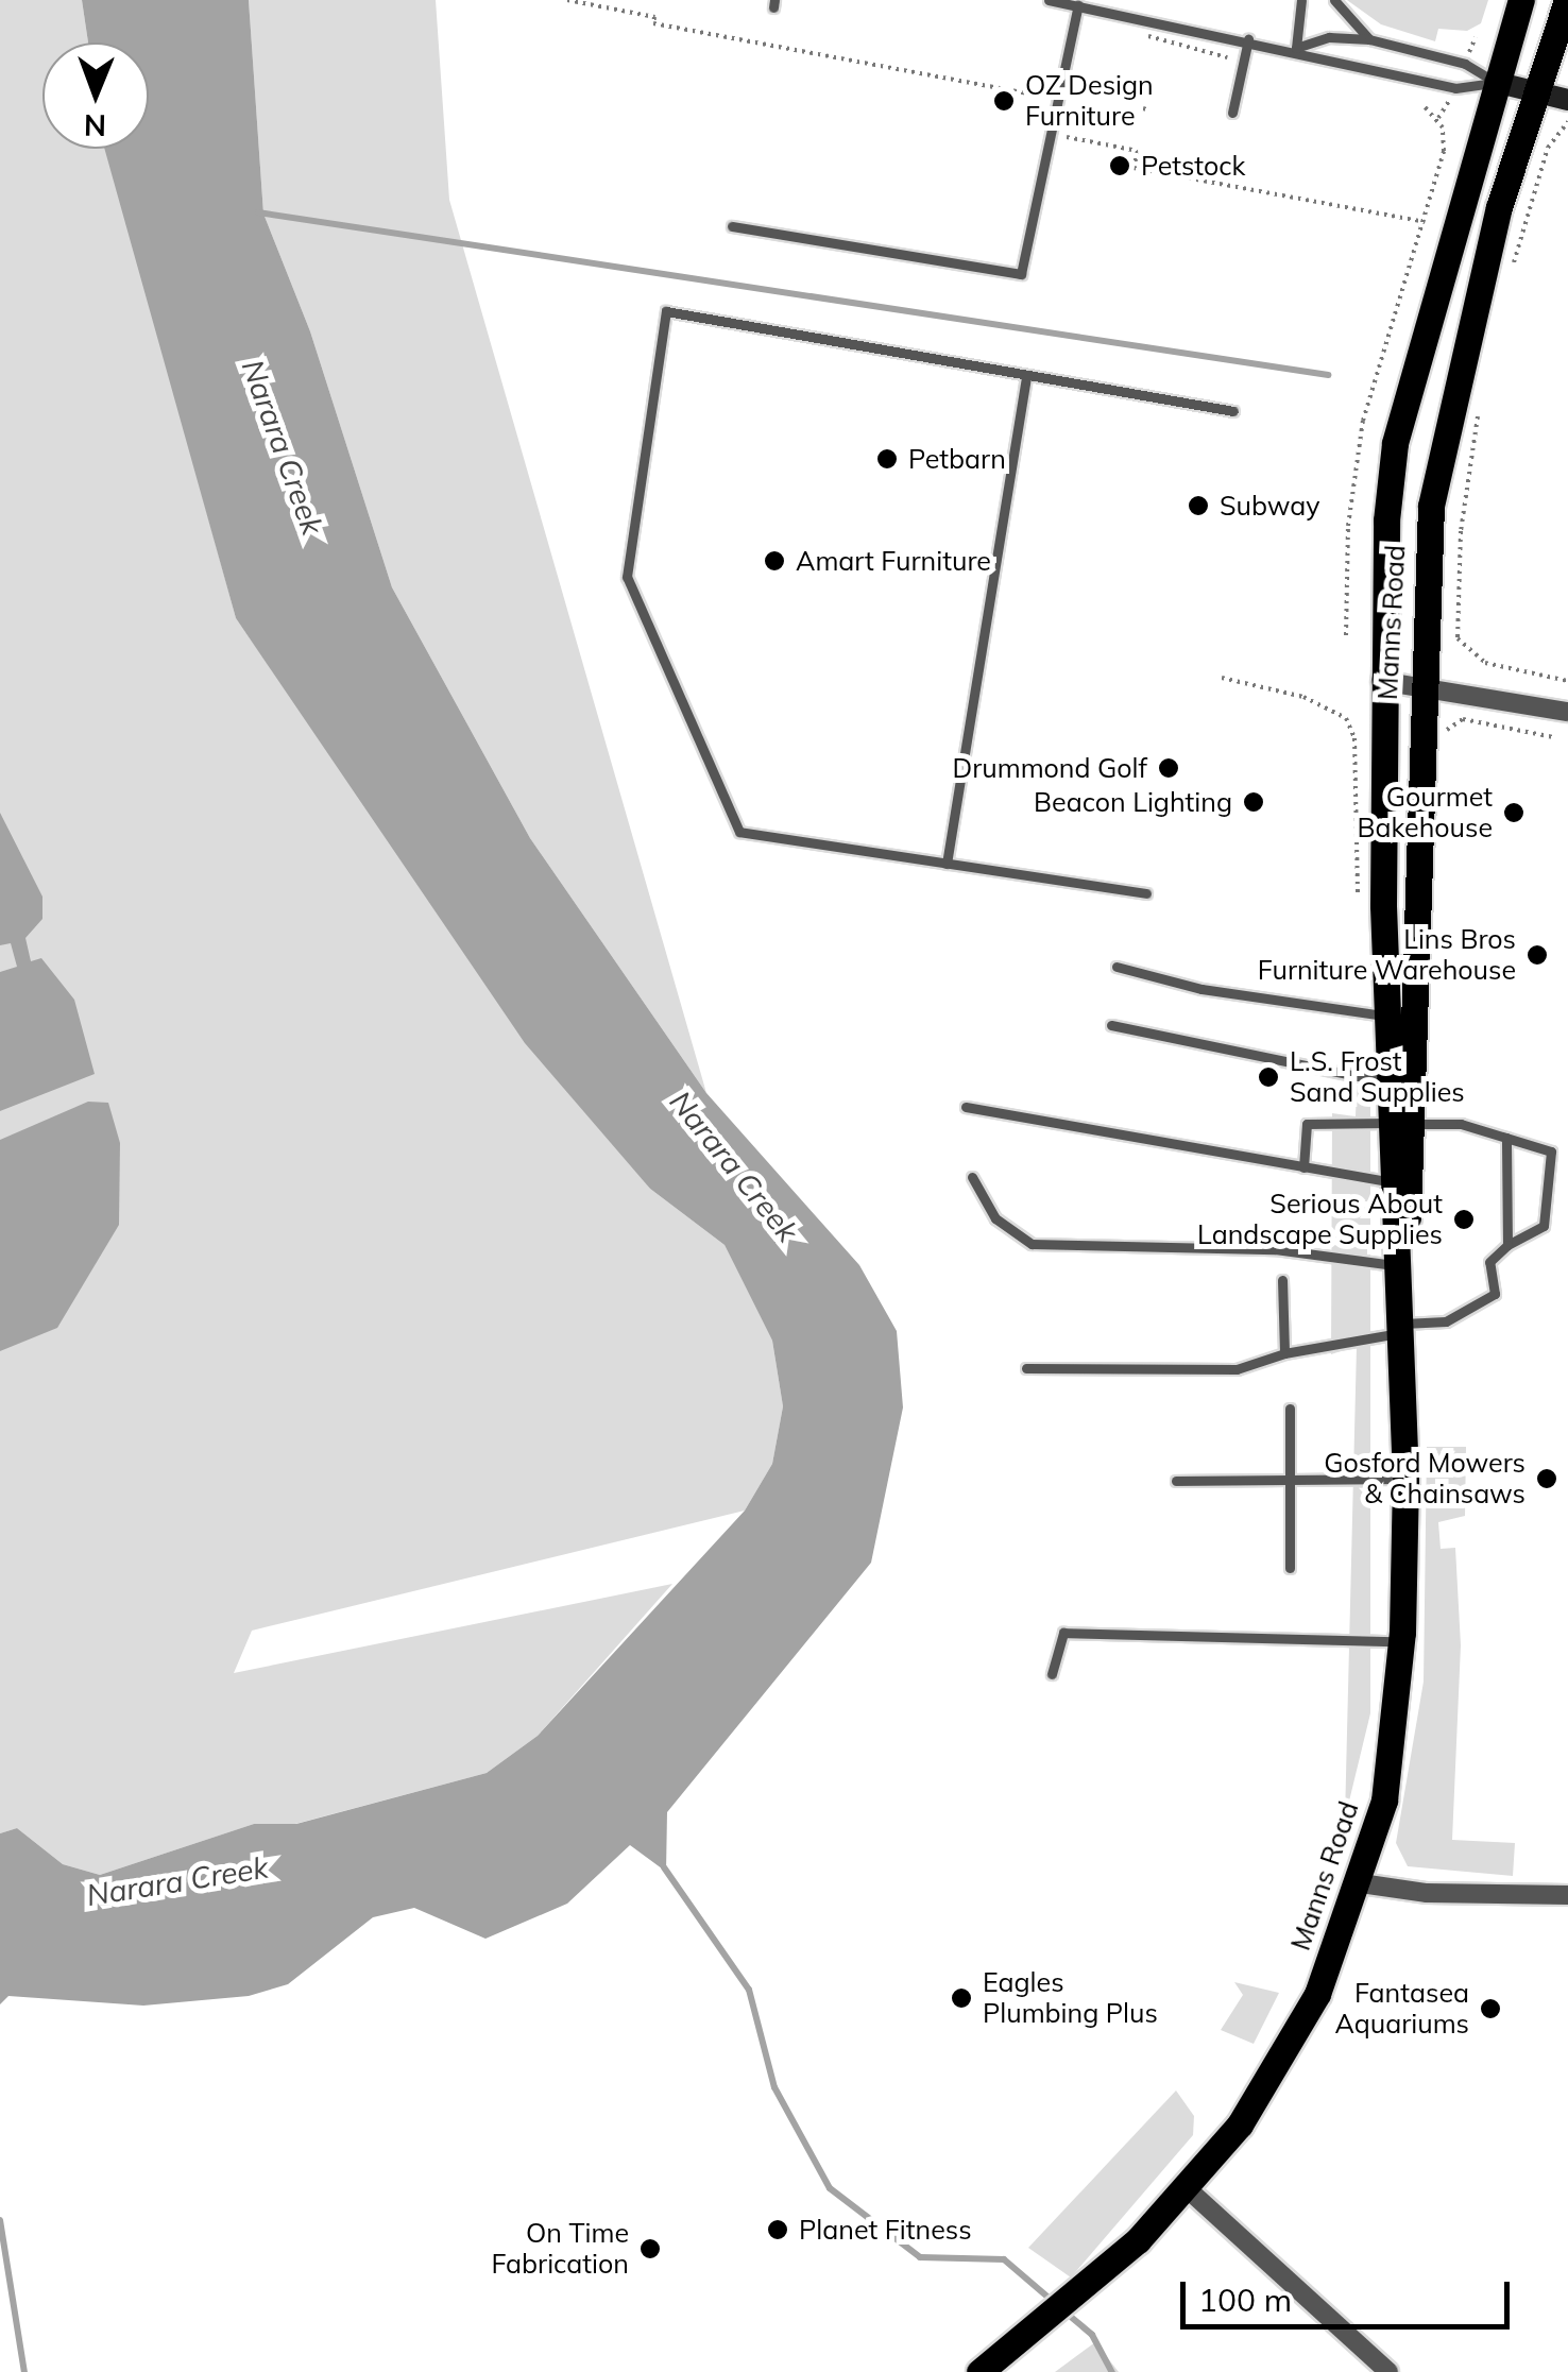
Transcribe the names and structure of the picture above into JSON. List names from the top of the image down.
{
  "streets": {
    "main road": ["Manns Road"]
  },
  "water": ["Narara Creek"],
  "places": [
    "OZ Design Furniture",
    "Petstock",
    "Petbarn",
    "Subway",
    "Amart Furniture",
    "Drummond Golf",
    "Beacon Lighting",
    "Gourmet Bakehouse",
    "Lins Bros Furniture Warehouse",
    "L.S. Frost Sand Supplies",
    "Serious About Landscape Supplies",
    "Gosford Mowers & Chainsaws",
    "Eagles Plumbing Plus",
    "Fantasea Aquariums",
    "Planet Fitness",
    "On Time Fabrication"
  ],
  "scale_bar": "100 m",
  "north": "bottom"
}
